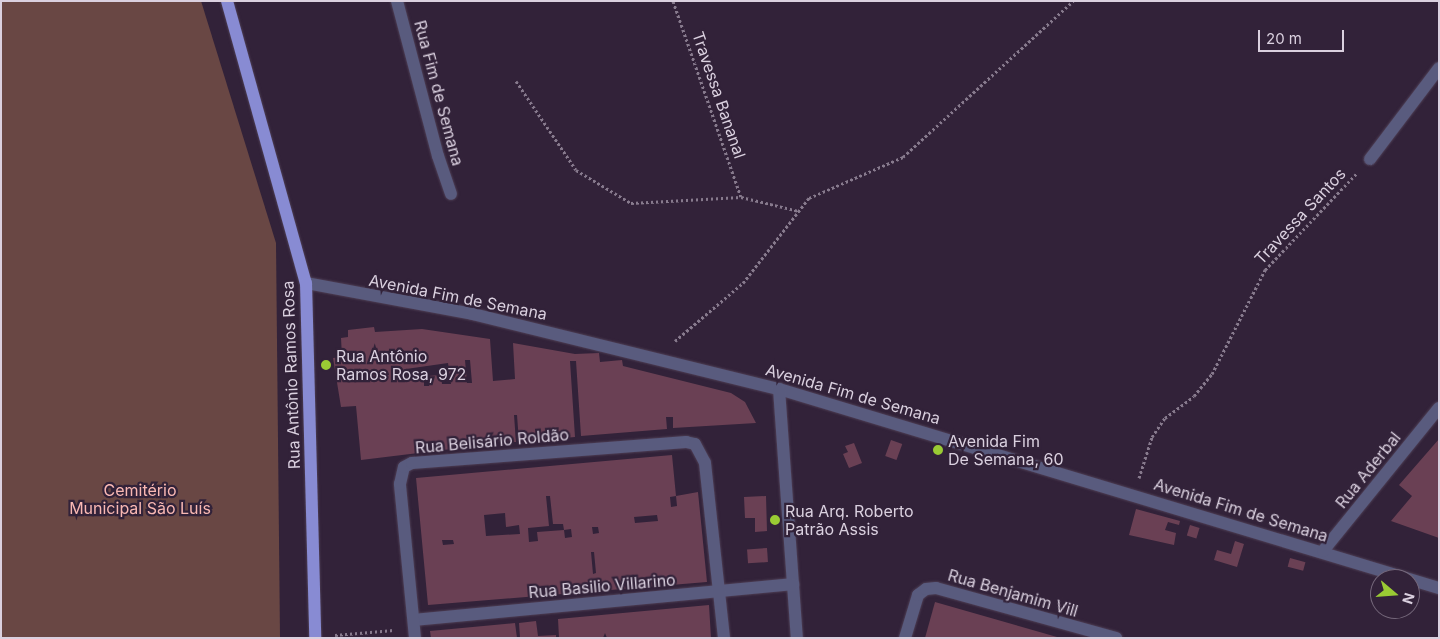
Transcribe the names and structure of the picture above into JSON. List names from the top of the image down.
{
  "streets": {
    "main road": ["Rua Antônio Ramos Rosa"],
    "street": [
      "Rua Fim de Semana",
      "Avenida Fim de Semana",
      "Rua Belisário Roldão",
      "Rua Aderbal",
      "Rua Basilio Villarino",
      "Rua Benjamim Vill"
    ],
    "path": ["Travessa Bananal", "Travessa Santos"]
  },
  "crossings": [
    ["Travessa Santos", "Avenida Fim de Semana"],
    ["Avenida Fim de Semana", "Rua Antônio Ramos Rosa"],
    ["Avenida Fim de Semana", "Rua Aderbal"],
    ["Rua Belisário Roldão", "Rua Basilio Villarino"]
  ],
  "parks": ["Cemitério Municipal São Luís"],
  "places": ["Rua Antônio Ramos Rosa, 972", "Avenida Fim De Semana, 60", "Rua Arq. Roberto Patrão Assis"],
  "scale_bar": "20 m",
  "north": "right"
}
